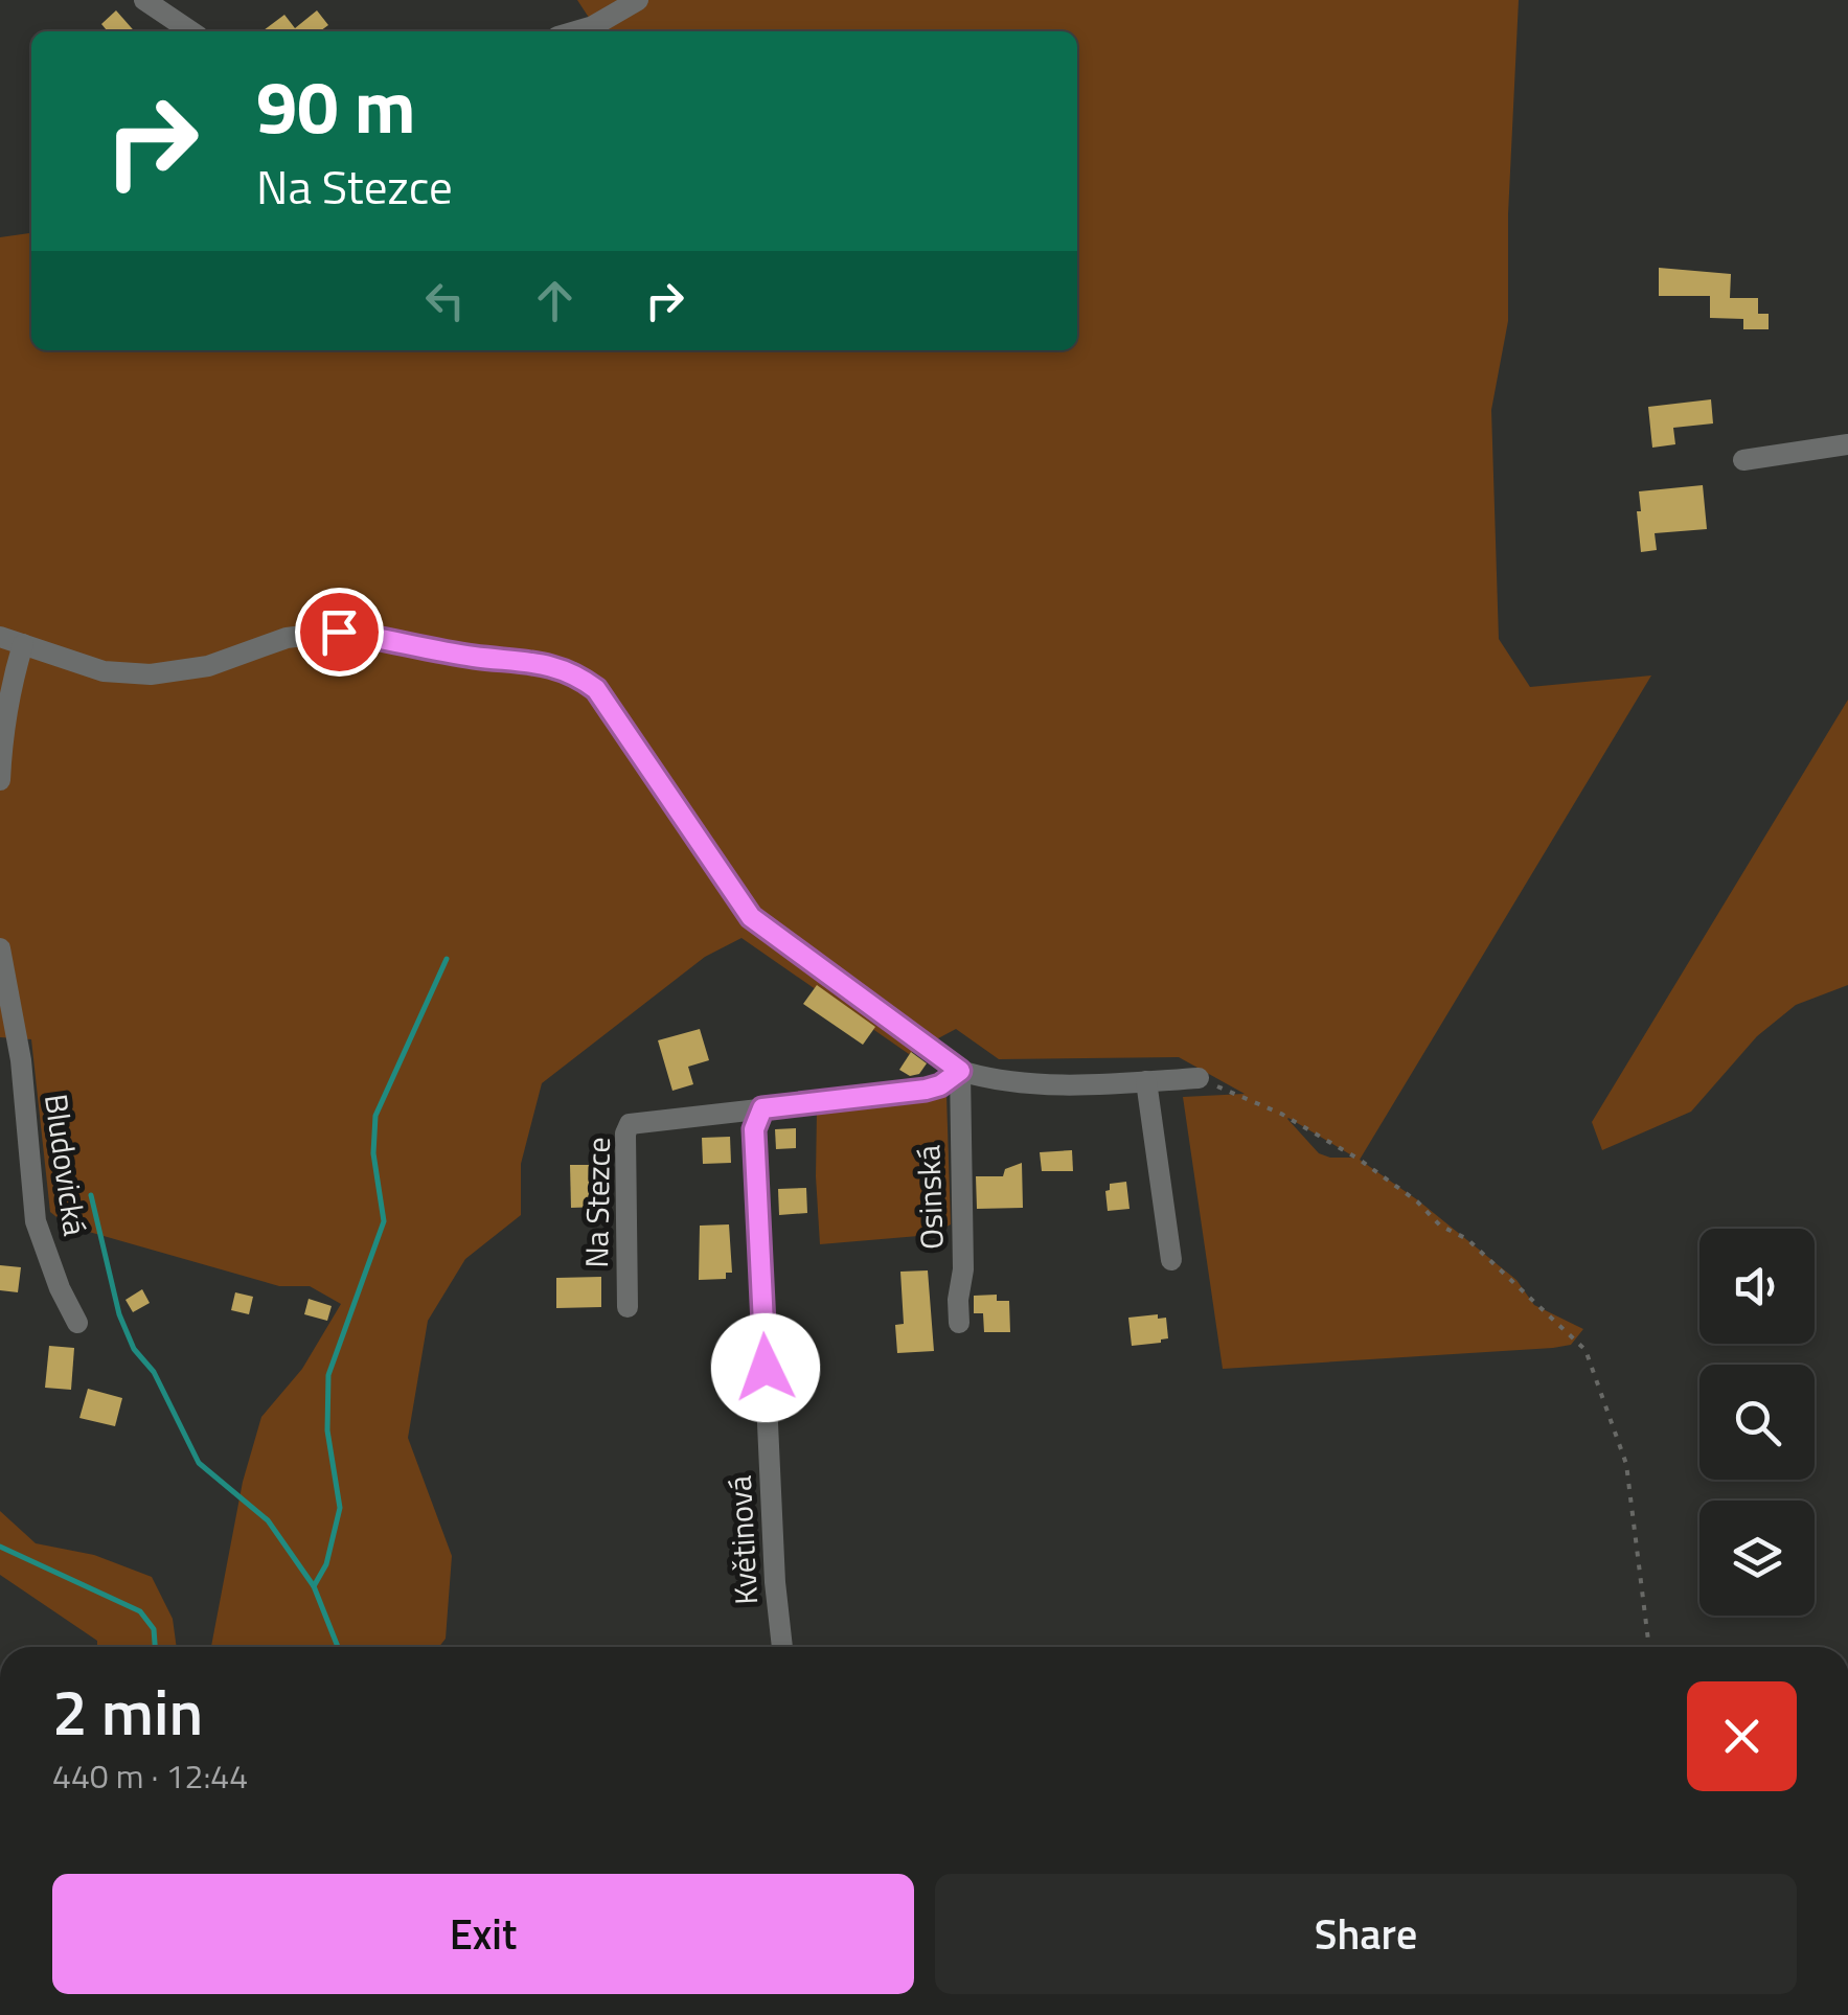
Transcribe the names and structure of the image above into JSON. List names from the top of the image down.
{
  "streets": {
    "street": [
      "Bludovická",
      "Osinská",
      "Na Stezce",
      "Květinová"
    ]
  },
  "crossings": [
    ["Osinská", "Na Stezce"],
    ["Na Stezce", "Květinová"]
  ],
  "page": {
    "turn": ["90 m", "Na Stezce"],
    "heading": ["2 min", "440 m · 12:44"],
    "buttons": ["Exit", "Share"]
  }
}
